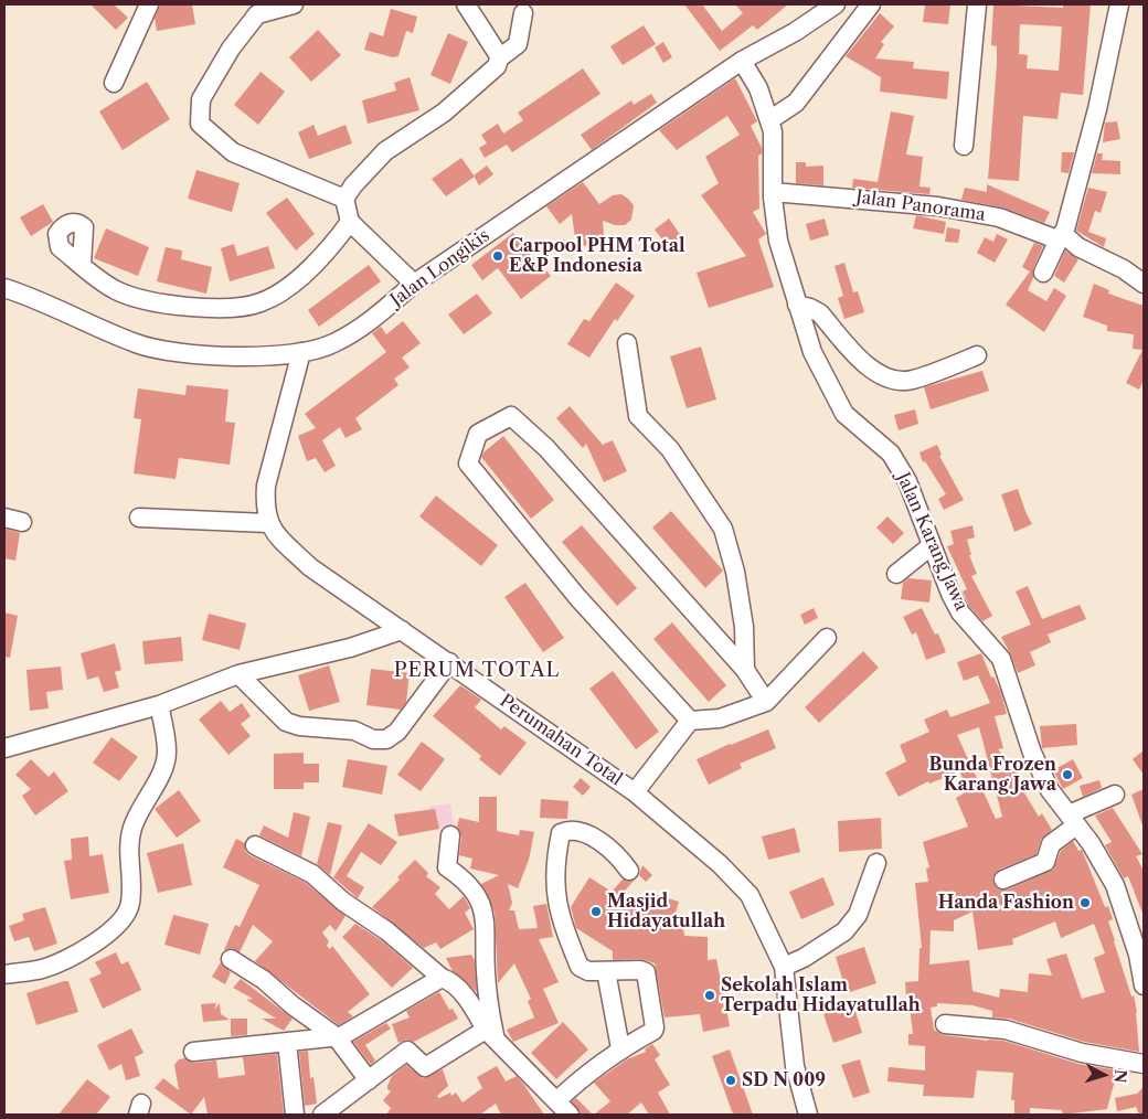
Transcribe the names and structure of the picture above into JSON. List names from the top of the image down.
{
  "streets": {
    "street": [
      "Jalan Panorama",
      "Jalan Longikis",
      "Jalan Karang Jawa",
      "Perumahan Total"
    ]
  },
  "crossings": [
    ["Jalan Panorama", "Jalan Karang Jawa"],
    ["Jalan Longikis", "Jalan Karang Jawa"]
  ],
  "districts": ["PERUM TOTAL"],
  "places": [
    "Carpool PHM Total E&P Indonesia",
    "Bunda Frozen Karang Jawa",
    "Handa Fashion",
    "Masjid Hidayatullah",
    "Sekolah Islam Terpadu Hidayatullah",
    "SD N 009"
  ],
  "north": "right"
}
